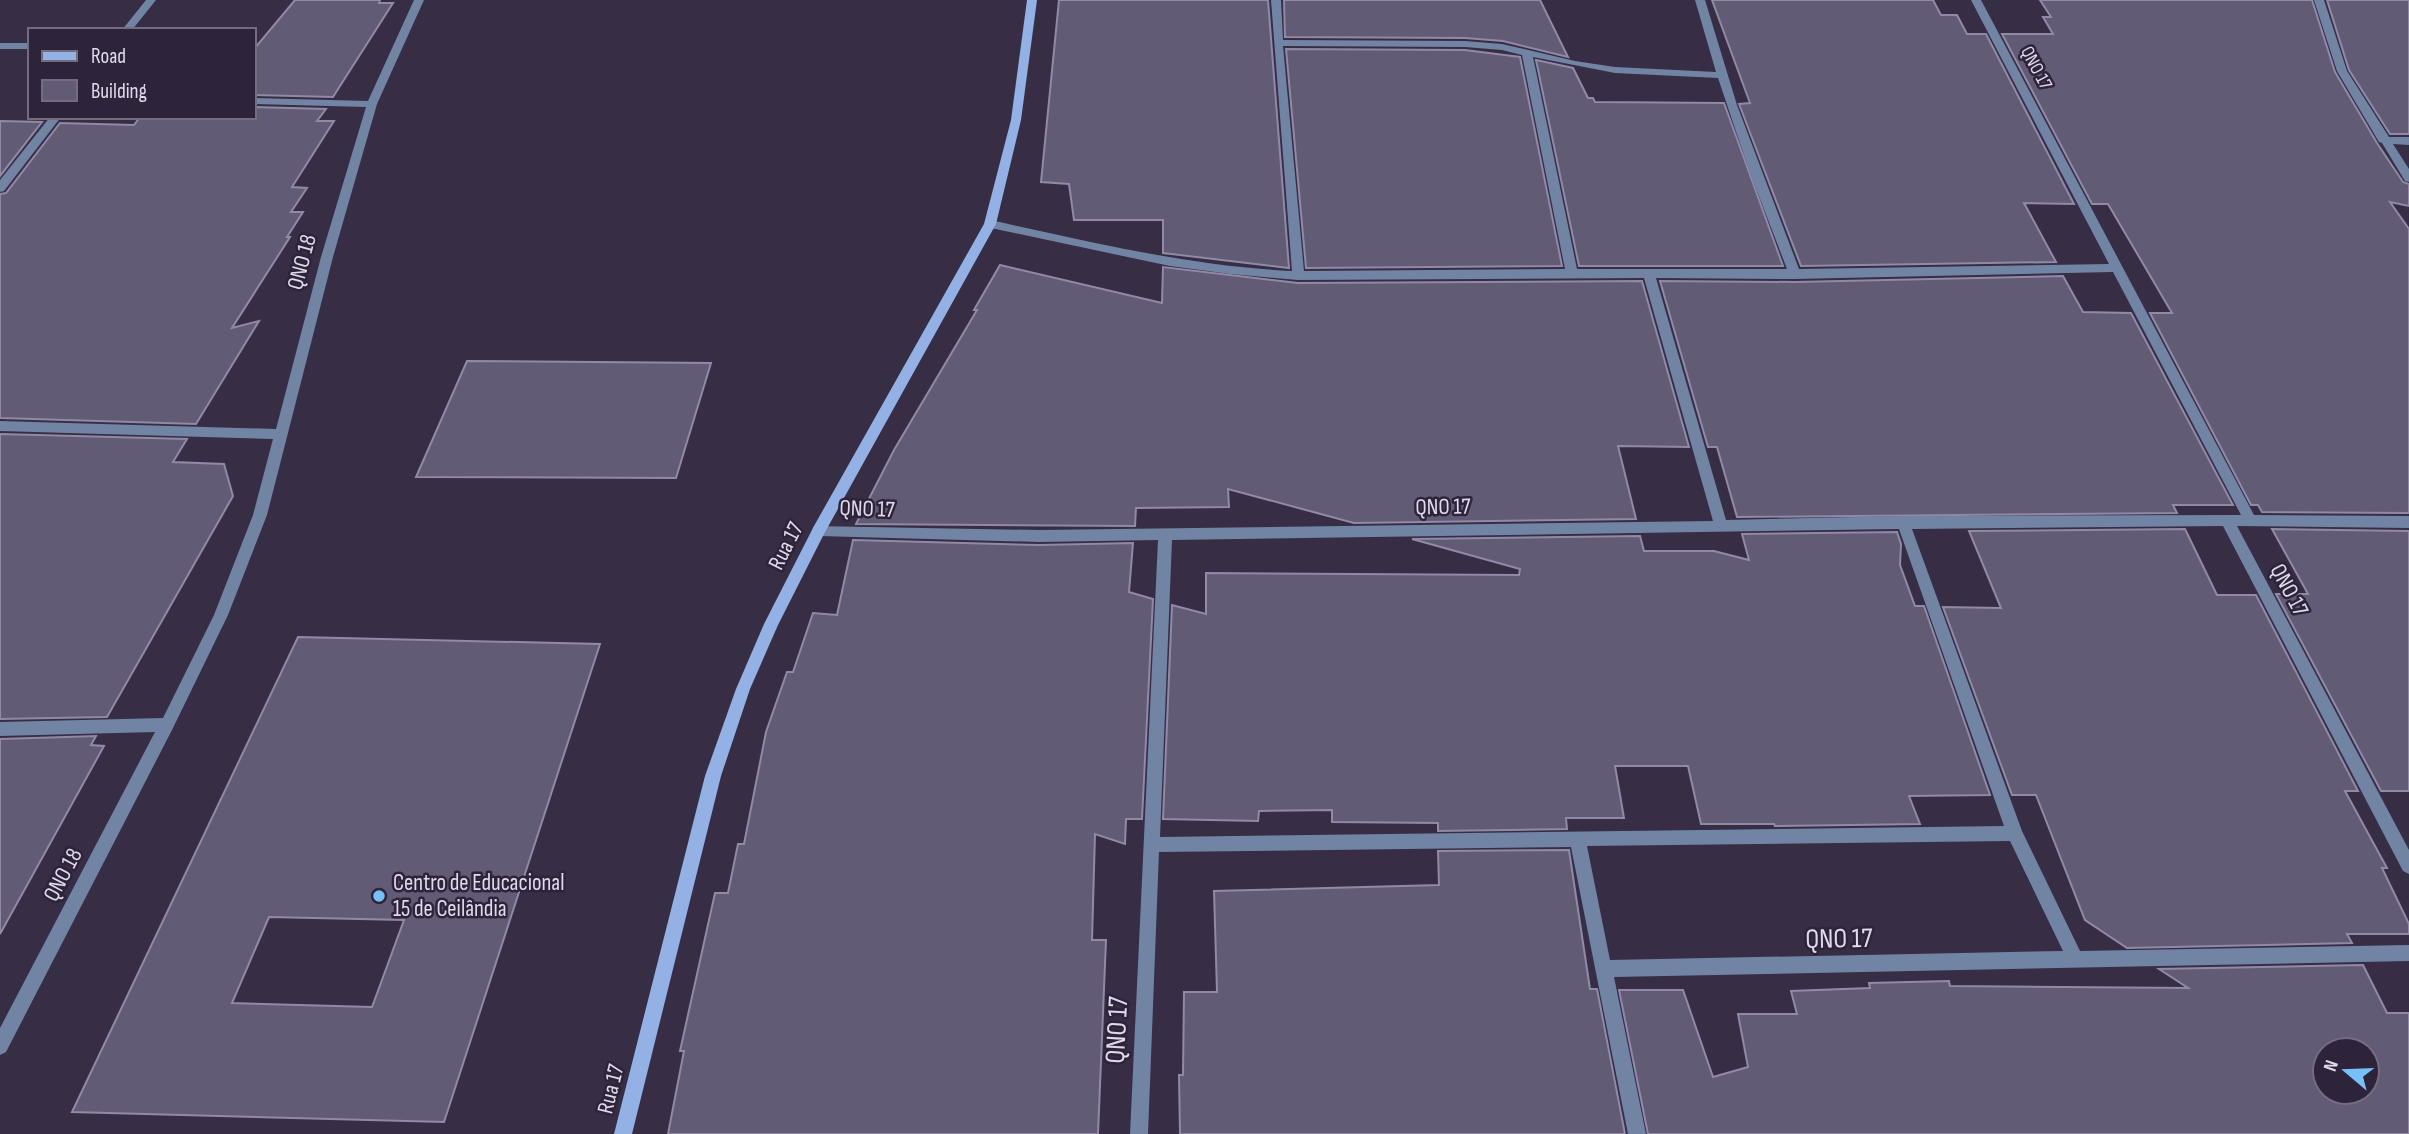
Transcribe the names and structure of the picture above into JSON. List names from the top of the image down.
{
  "streets": {
    "street": ["QNO 17", "QNO 18", "Rua 17"]
  },
  "crossings": [
    ["QNO 17", "Rua 17"]
  ],
  "places": ["Centro de Educacional 15 de Ceilândia"],
  "legend": ["Road", "Building"],
  "north": "left"
}
